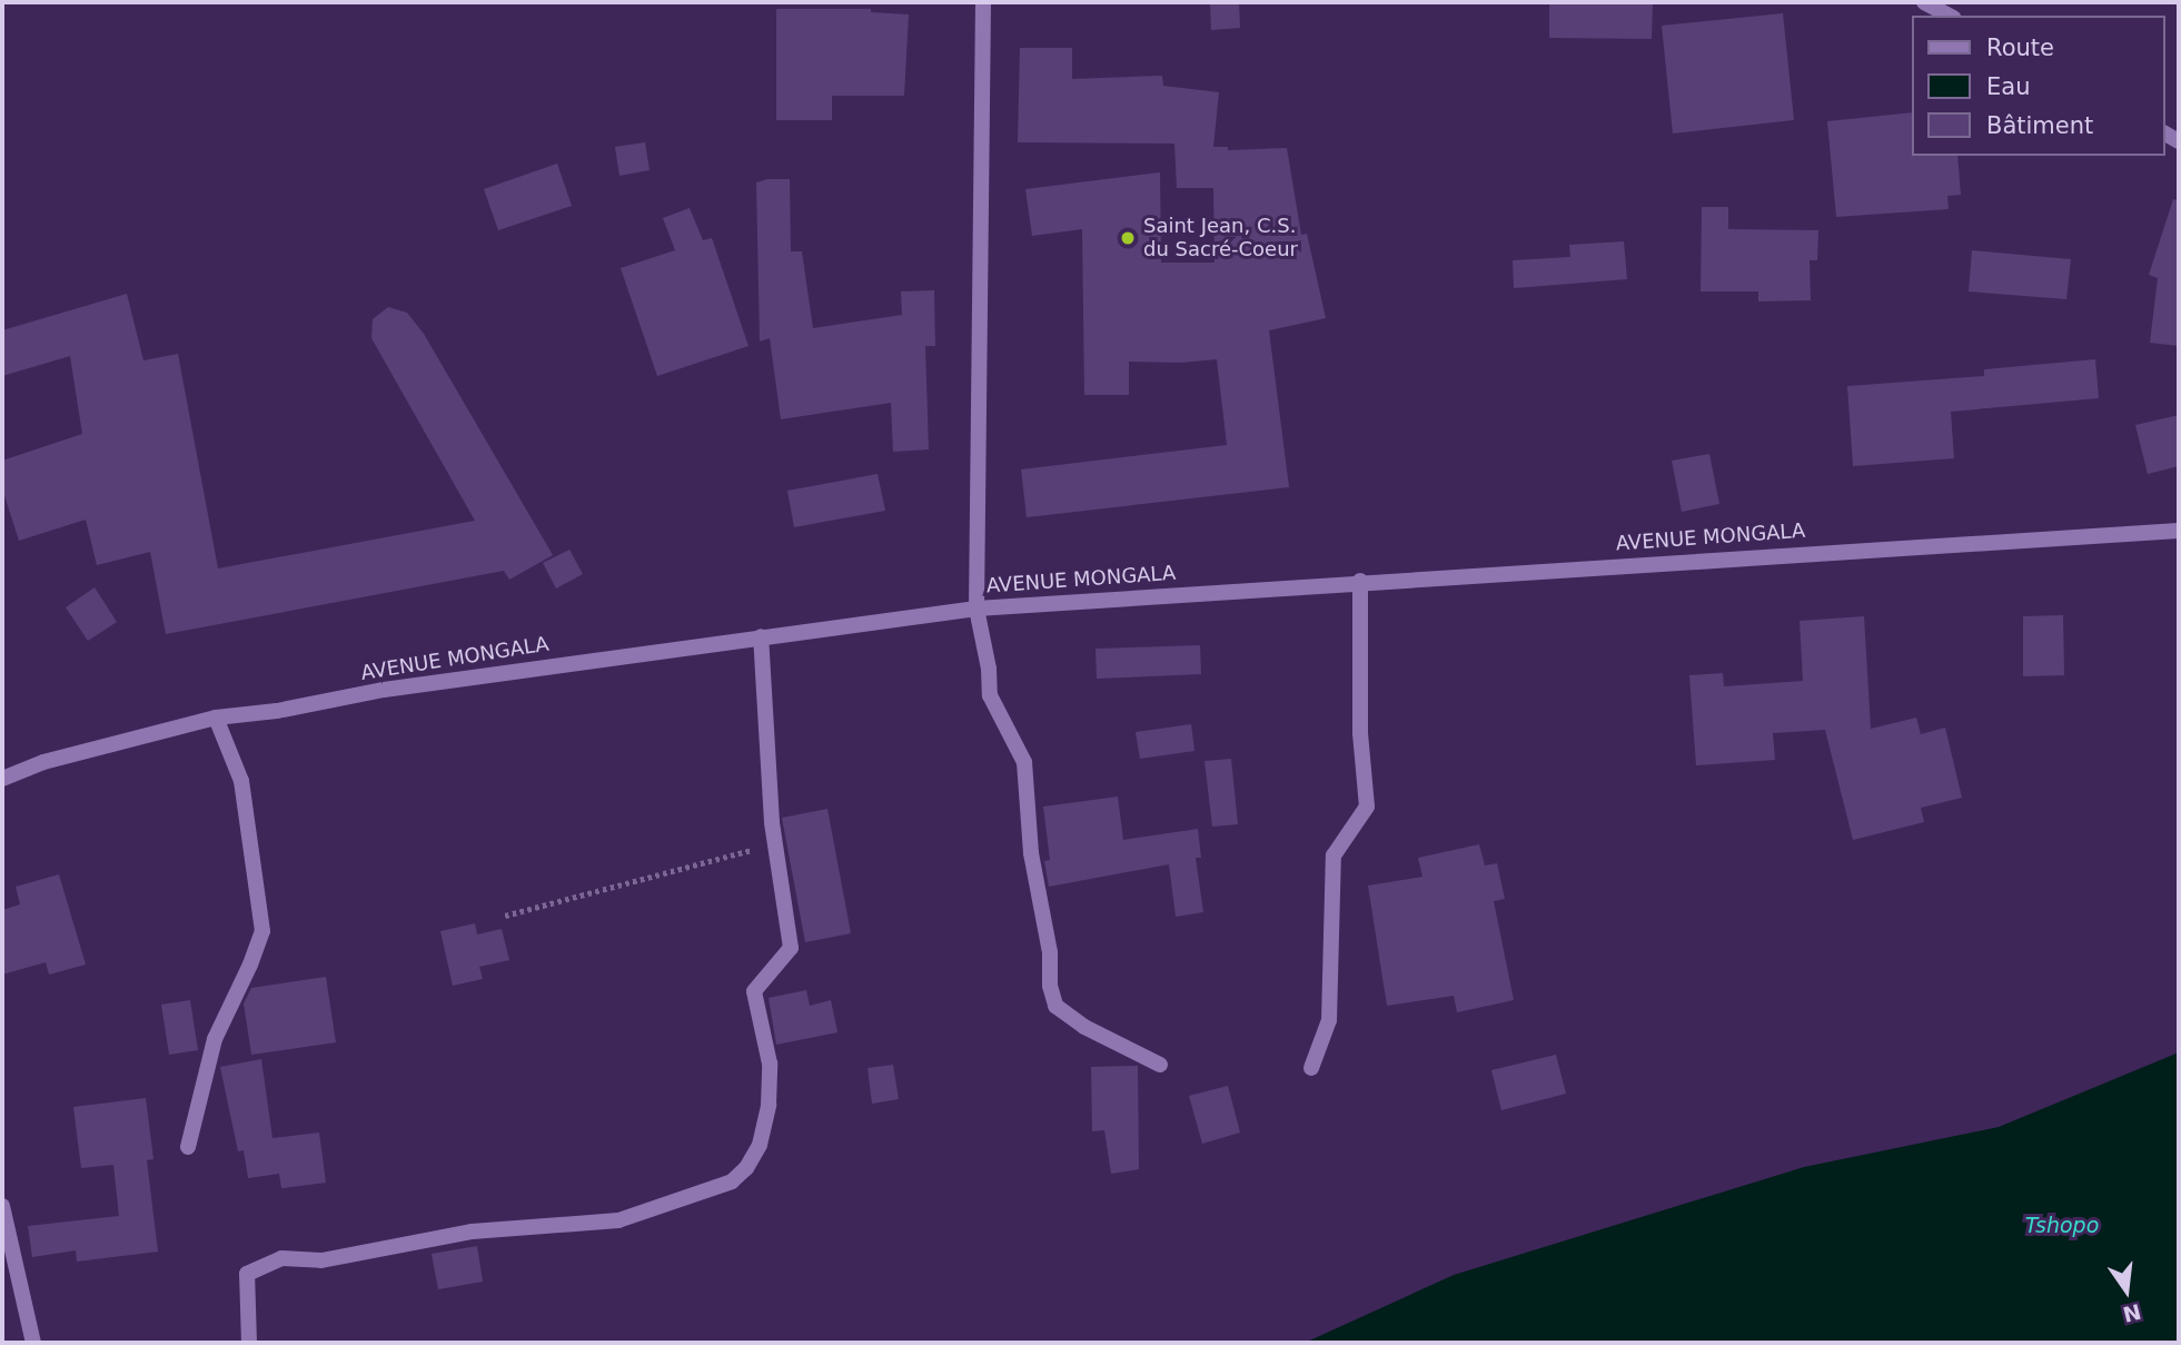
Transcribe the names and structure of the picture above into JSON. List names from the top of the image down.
{
  "streets": {
    "street": ["AVENUE MONGALA"]
  },
  "water": ["Tshopo"],
  "places": ["Saint Jean, C.S. du Sacré-Coeur"],
  "legend": ["Route", "Eau", "Bâtiment"],
  "north": "bottom"
}
